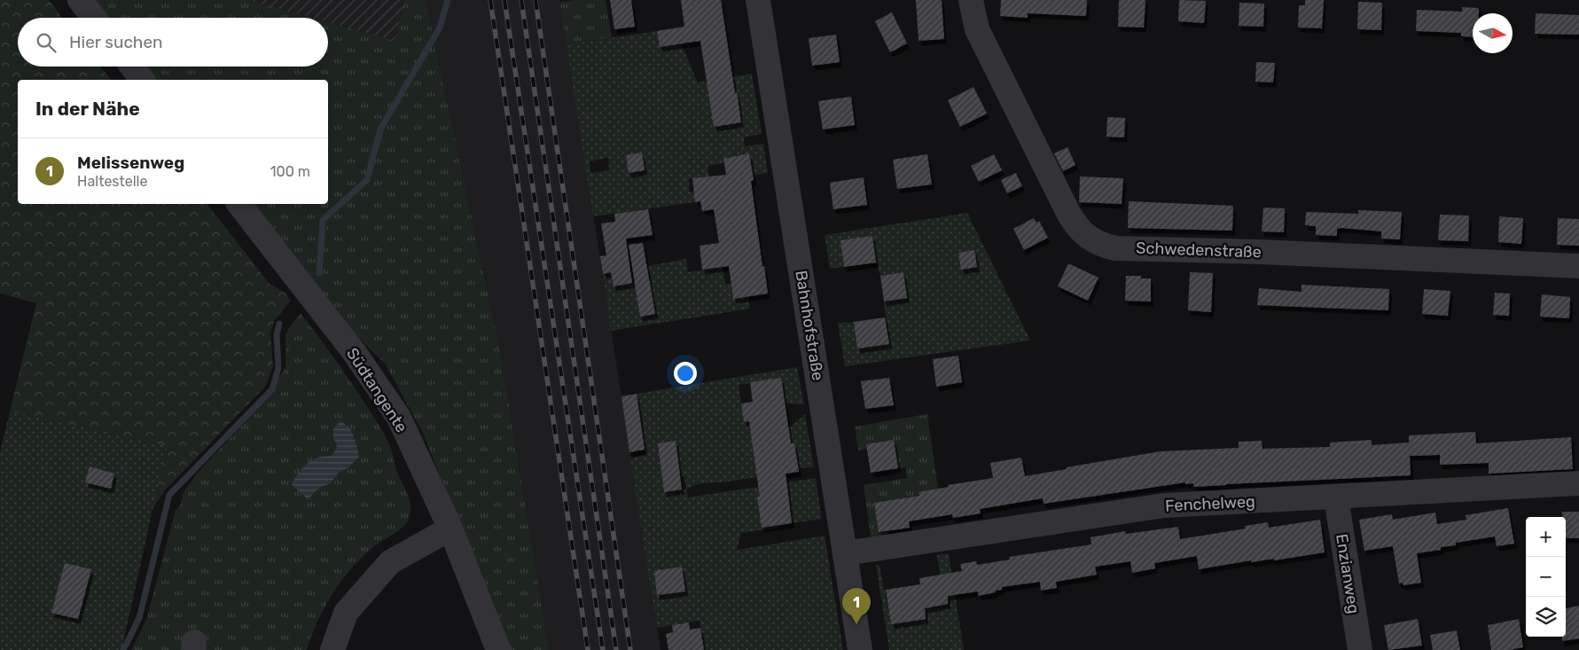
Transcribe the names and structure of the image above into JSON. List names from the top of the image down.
{
  "streets": {
    "street": [
      "Schwedenstraße",
      "Bahnhofstraße",
      "Südtangente",
      "Fenchelweg",
      "Enzianweg"
    ]
  },
  "crossings": [
    ["Bahnhofstraße", "Fenchelweg"],
    ["Fenchelweg", "Enzianweg"]
  ],
  "north": "right",
  "page": {
    "search": "Hier suchen",
    "heading": "In der Nähe",
    "list": [
      {
        "mark": "1",
        "name": "Melissenweg",
        "note": "Haltestelle",
        "value": "100 m"
      }
    ],
    "map_buttons": ["+", "−"],
    "pins": "1"
  }
}
